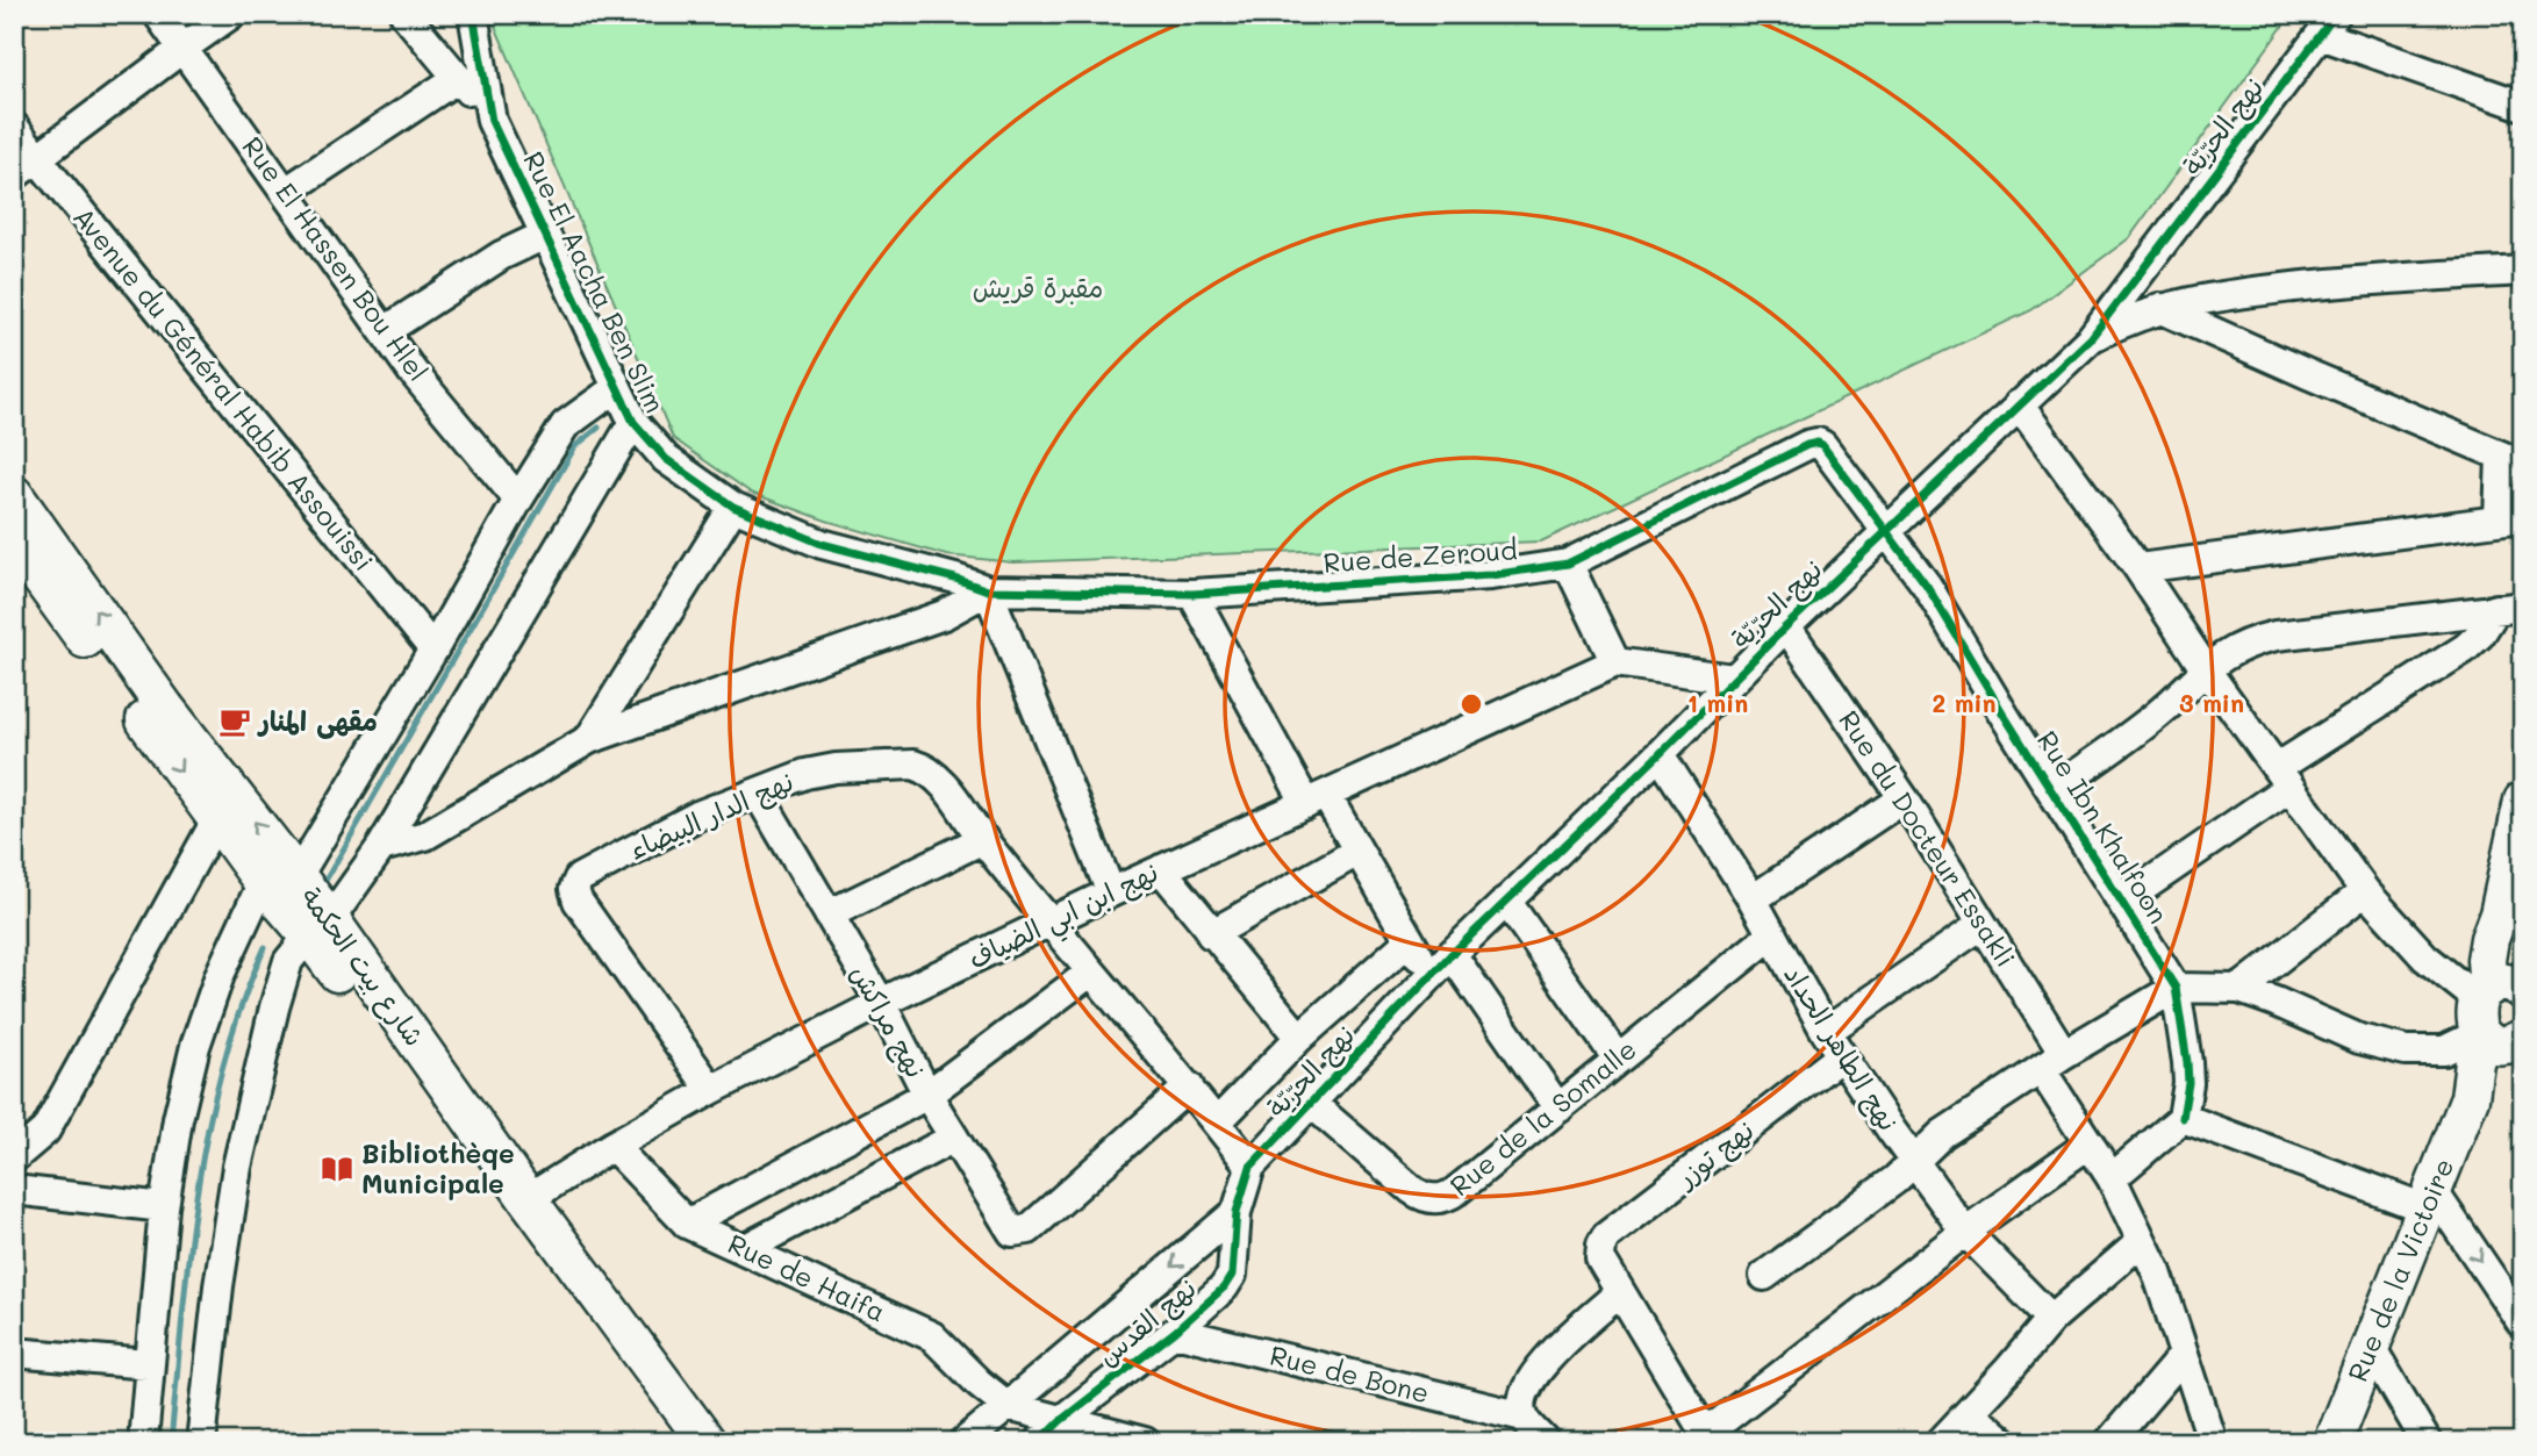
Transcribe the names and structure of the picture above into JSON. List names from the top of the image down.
{
  "streets": {
    "main road": ["شارع بيت الحكمة", "Rue de la Victoire"],
    "street": [
      "نهج الحرّيّة",
      "Rue El Hassen Bou Hlel",
      "Rue El Aacha Ben Slim",
      "Avenue du Général Habib Assouissi",
      "Rue de Zeroud",
      "نهج الدار البيضاء",
      "Rue Ibn Khalfoon",
      "Rue du Docteur Essakli",
      "نهج ابن ابي الضياف",
      "نهج مراكش",
      "نهج الطاهر الحداد",
      "Rue de la Somalle",
      "نهج توزر",
      "Rue de Haifa",
      "نهج القدس",
      "Rue de Bone"
    ]
  },
  "crossings": [
    ["نهج الحرّيّة", "نهج الدار البيضاء"],
    ["نهج الحرّيّة", "Rue Ibn Khalfoon"],
    ["نهج الحرّيّة", "Rue du Docteur Essakli"],
    ["نهج الحرّيّة", "نهج الطاهر الحداد"],
    ["نهج الحرّيّة", "Rue de la Somalle"],
    ["نهج الحرّيّة", "نهج القدس"],
    ["Rue El Aacha Ben Slim", "Rue de Zeroud"],
    ["Rue de Zeroud", "Rue Ibn Khalfoon"],
    ["نهج الدار البيضاء", "نهج ابن ابي الضياف"],
    ["نهج الدار البيضاء", "نهج مراكش"],
    ["Rue du Docteur Essakli", "نهج توزر"],
    ["نهج ابن ابي الضياف", "شارع بيت الحكمة"],
    ["نهج ابن ابي الضياف", "نهج مراكش"],
    ["نهج ابن ابي الضياف", "Rue de Haifa"],
    ["نهج الطاهر الحداد", "Rue de la Somalle"],
    ["نهج الطاهر الحداد", "نهج توزر"],
    ["Rue de Haifa", "نهج القدس"],
    ["نهج القدس", "Rue de Bone"]
  ],
  "parks": ["مقبرة قريش"],
  "places": {
    "cafe": ["مقهى المنار"],
    "library": ["Bibliothèqe Municipale"]
  },
  "rings": ["1 min", "2 min", "3 min"]
}
